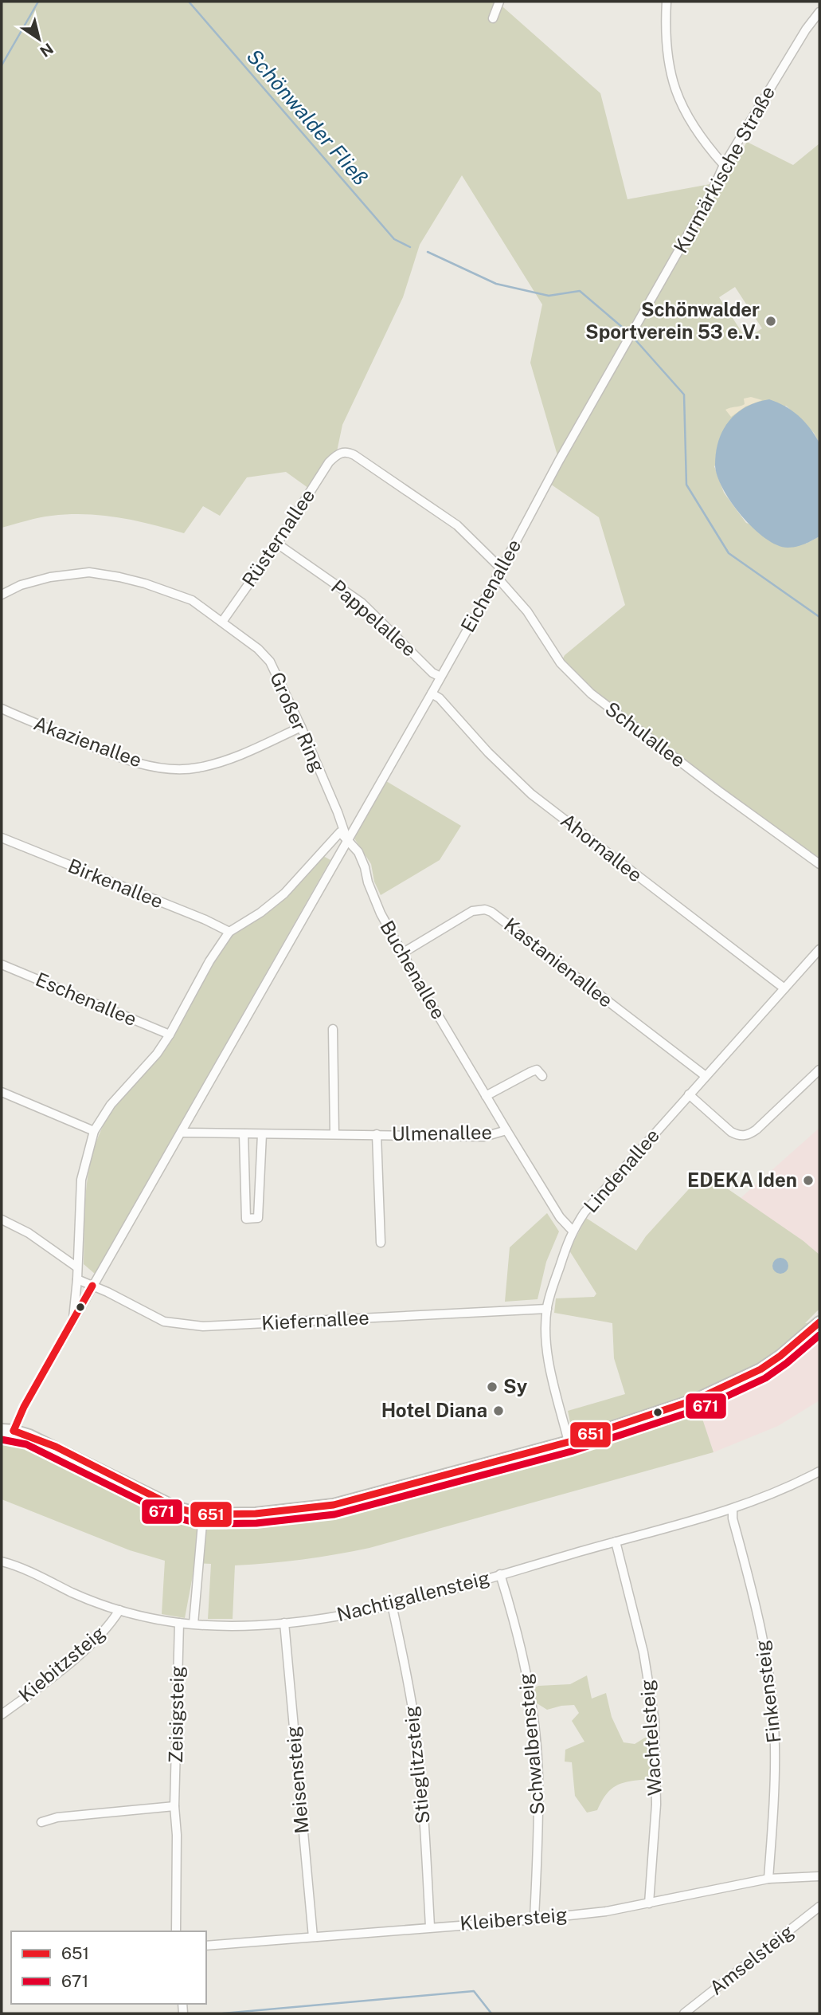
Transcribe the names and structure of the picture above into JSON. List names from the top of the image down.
{
  "streets": {
    "street": [
      "Kurmärkische Straße",
      "Rüsternallee",
      "Eichenallee",
      "Pappelallee",
      "Großer Ring",
      "Schulallee",
      "Akazienallee",
      "Ahornallee",
      "Birkenallee",
      "Kastanienallee",
      "Buchenallee",
      "Eschenallee",
      "Ulmenallee",
      "Lindenallee",
      "Kiefernallee",
      "Nachtigallensteig",
      "Kiebitzsteig",
      "Finkensteig",
      "Zeisigsteig",
      "Wachtelsteig",
      "Schwalbensteig",
      "Stieglitzsteig",
      "Meisensteig",
      "Kleibersteig",
      "Amselsteig"
    ]
  },
  "crossings": [
    ["Kurmärkische Straße", "Eichenallee"],
    ["Rüsternallee", "Eichenallee"],
    ["Rüsternallee", "Pappelallee"],
    ["Rüsternallee", "Großer Ring"],
    ["Eichenallee", "Pappelallee"],
    ["Eichenallee", "Großer Ring"],
    ["Eichenallee", "Schulallee"],
    ["Eichenallee", "Ahornallee"],
    ["Eichenallee", "Birkenallee"],
    ["Eichenallee", "Buchenallee"],
    ["Eichenallee", "Eschenallee"],
    ["Eichenallee", "Ulmenallee"],
    ["Eichenallee", "Kiefernallee"],
    ["Großer Ring", "Akazienallee"],
    ["Großer Ring", "Buchenallee"],
    ["Ahornallee", "Lindenallee"],
    ["Kastanienallee", "Buchenallee"],
    ["Kastanienallee", "Lindenallee"],
    ["Buchenallee", "Ulmenallee"],
    ["Buchenallee", "Lindenallee"],
    ["Lindenallee", "Kiefernallee"],
    ["Nachtigallensteig", "Kiebitzsteig"],
    ["Nachtigallensteig", "Finkensteig"],
    ["Nachtigallensteig", "Zeisigsteig"],
    ["Nachtigallensteig", "Wachtelsteig"],
    ["Nachtigallensteig", "Schwalbensteig"],
    ["Nachtigallensteig", "Stieglitzsteig"],
    ["Nachtigallensteig", "Meisensteig"],
    ["Finkensteig", "Kleibersteig"],
    ["Wachtelsteig", "Kleibersteig"],
    ["Schwalbensteig", "Kleibersteig"],
    ["Stieglitzsteig", "Kleibersteig"],
    ["Meisensteig", "Kleibersteig"]
  ],
  "water": ["Schönwalder Fließ"],
  "places": [
    "Schönwalder Sportverein 53 e.V.",
    "EDEKA Iden",
    "Sy",
    "Hotel Diana"
  ],
  "lines": ["transit line 651", "transit line 671"],
  "legend": ["651", "671"],
  "north": "bottom right"
}
